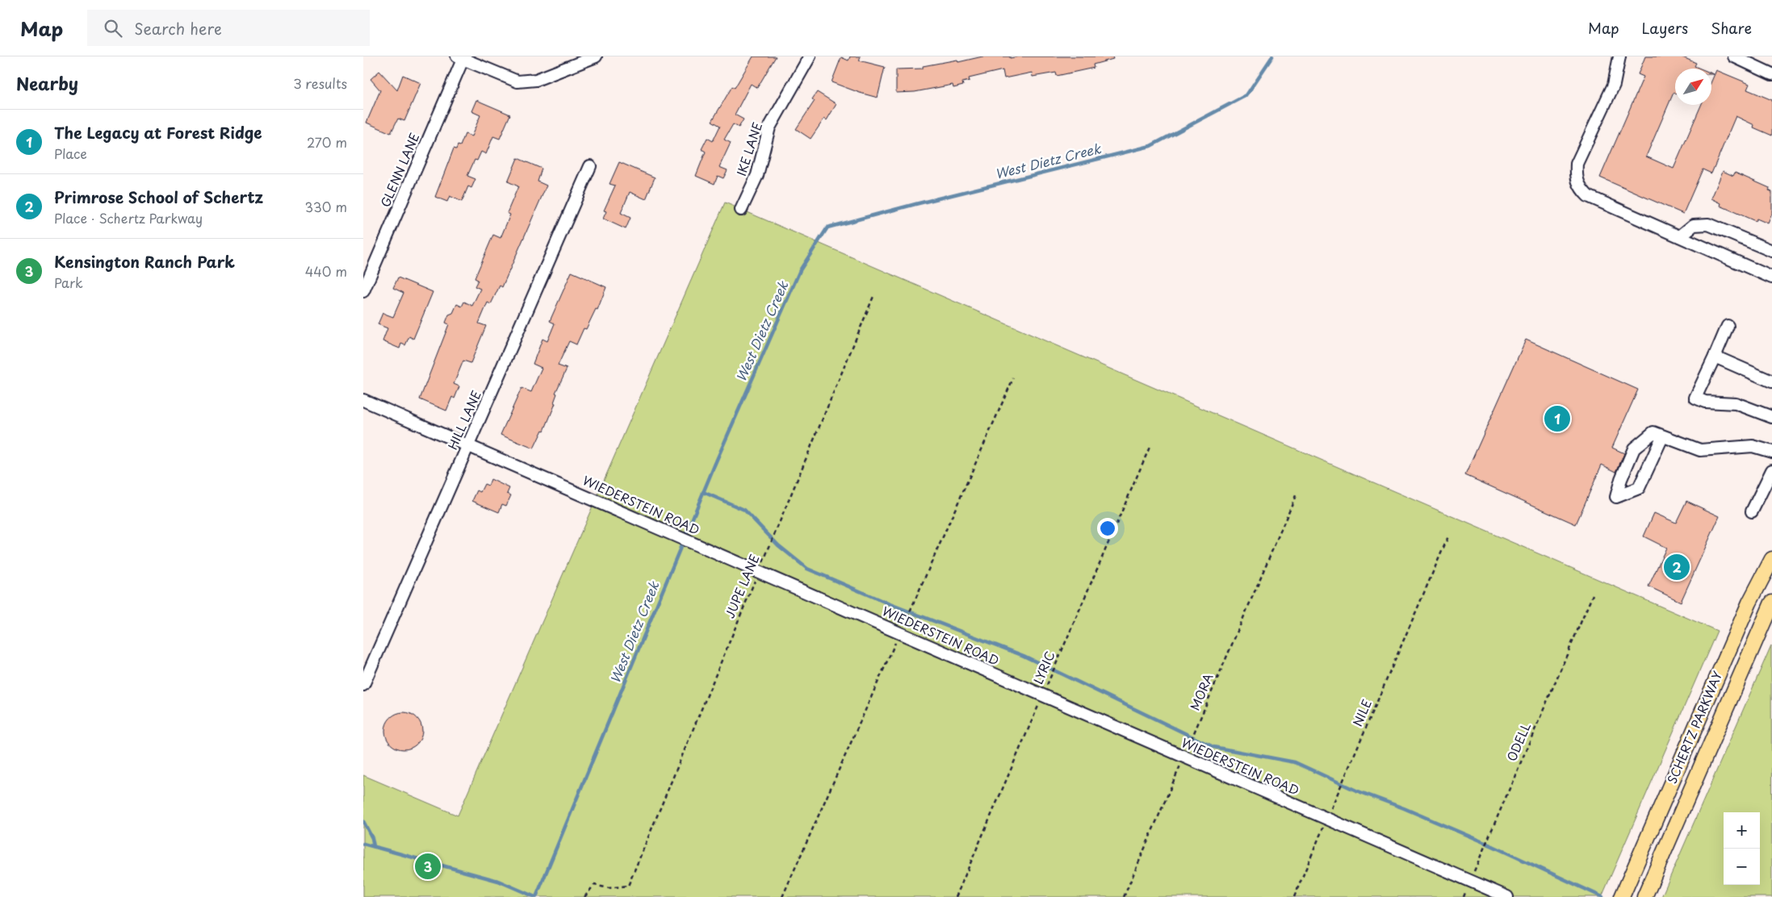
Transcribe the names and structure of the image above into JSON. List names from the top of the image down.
{
  "streets": {
    "main road": ["SCHERTZ PARKWAY"],
    "street": [
      "IKE LANE",
      "GLENN LANE",
      "HILL LANE",
      "WIEDERSTEIN ROAD"
    ],
    "path": [
      "JUPE LANE",
      "LYRIC",
      "MORA",
      "NILE",
      "ODELL"
    ]
  },
  "crossings": [
    ["HILL LANE", "WIEDERSTEIN ROAD"],
    ["WIEDERSTEIN ROAD", "JUPE LANE"],
    ["WIEDERSTEIN ROAD", "LYRIC"],
    ["WIEDERSTEIN ROAD", "MORA"],
    ["WIEDERSTEIN ROAD", "NILE"],
    ["WIEDERSTEIN ROAD", "ODELL"]
  ],
  "water": ["West Dietz Creek"],
  "north": "top right",
  "page": {
    "header": "Map",
    "search": "Search here",
    "nav": ["Map", "Layers", "Share"],
    "heading": ["Nearby", "3 results"],
    "list": [
      {
        "mark": "1",
        "name": "The Legacy at Forest Ridge",
        "note": "Place",
        "value": "270 m"
      },
      {
        "mark": "2",
        "name": "Primrose School of Schertz",
        "note": "Place · Schertz Parkway",
        "value": "330 m"
      },
      {
        "mark": "3",
        "name": "Kensington Ranch Park",
        "note": "Park",
        "value": "440 m"
      }
    ],
    "pins": ["1", "2", "3"],
    "map_buttons": ["+", "−"]
  }
}
